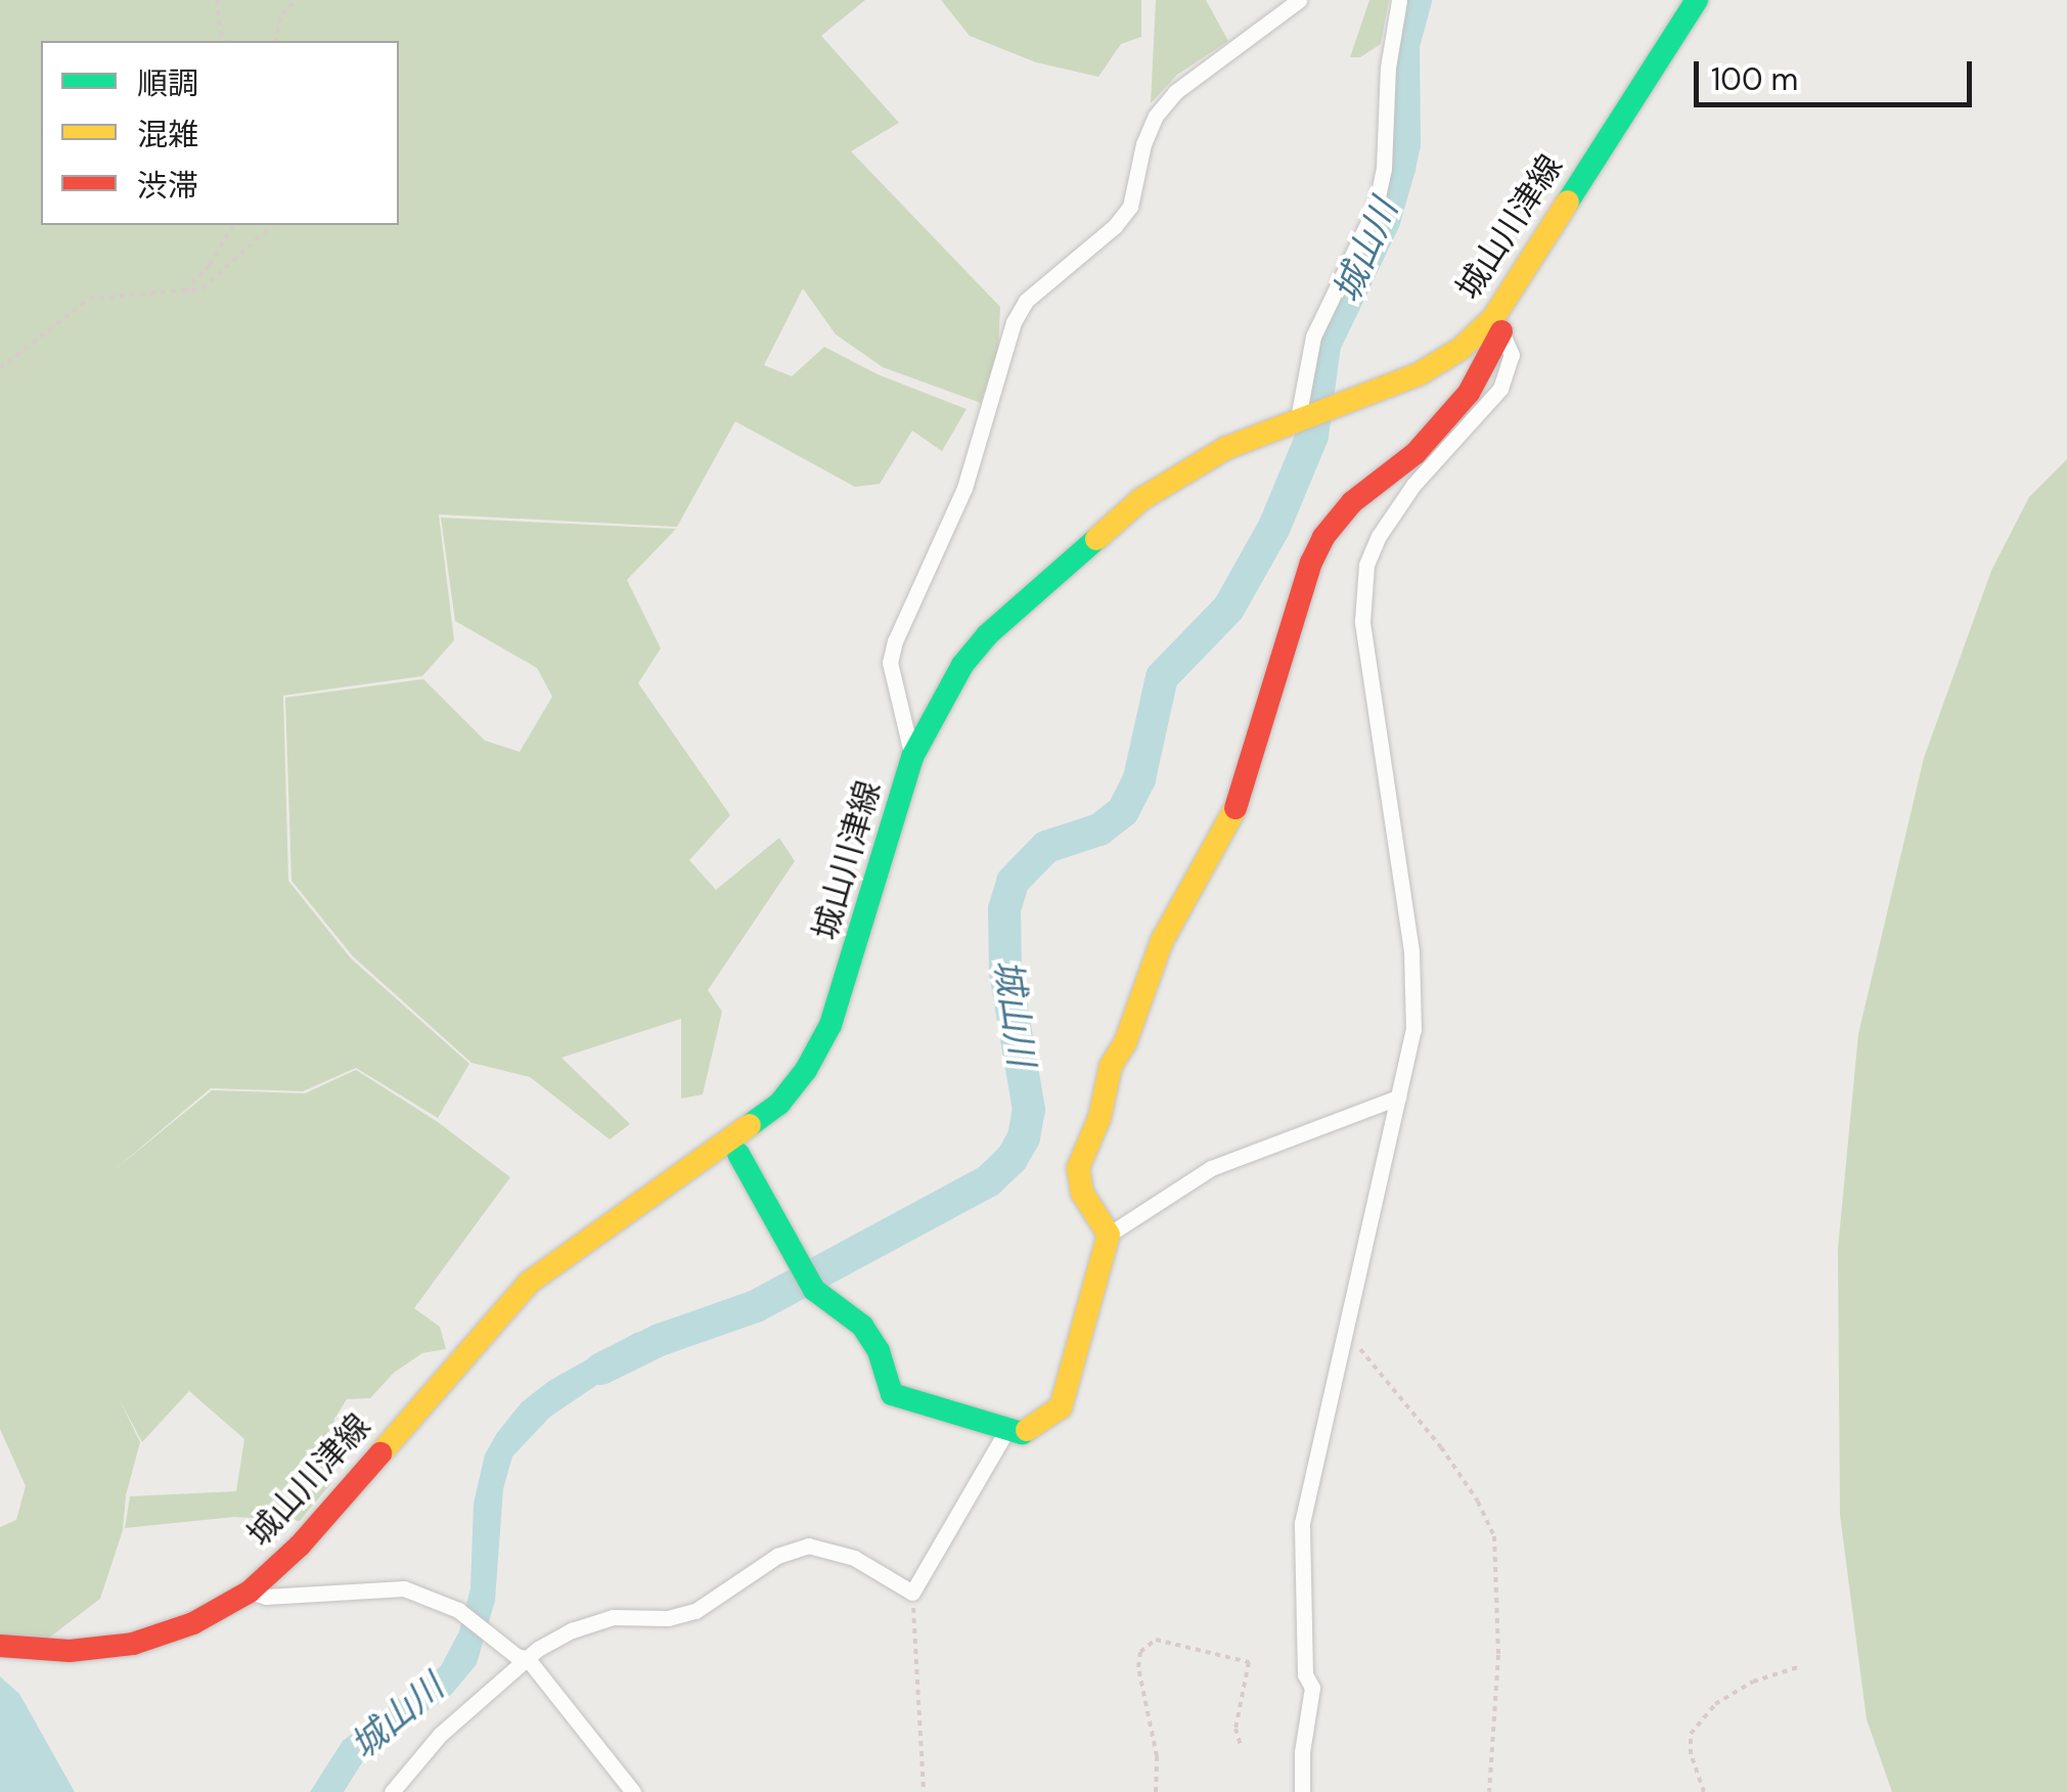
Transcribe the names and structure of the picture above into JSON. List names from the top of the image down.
{
  "streets": {
    "main road": ["城山川津線"]
  },
  "water": ["城山川"],
  "legend": ["順調", "混雑", "渋滞"],
  "scale_bar": "100 m"
}
